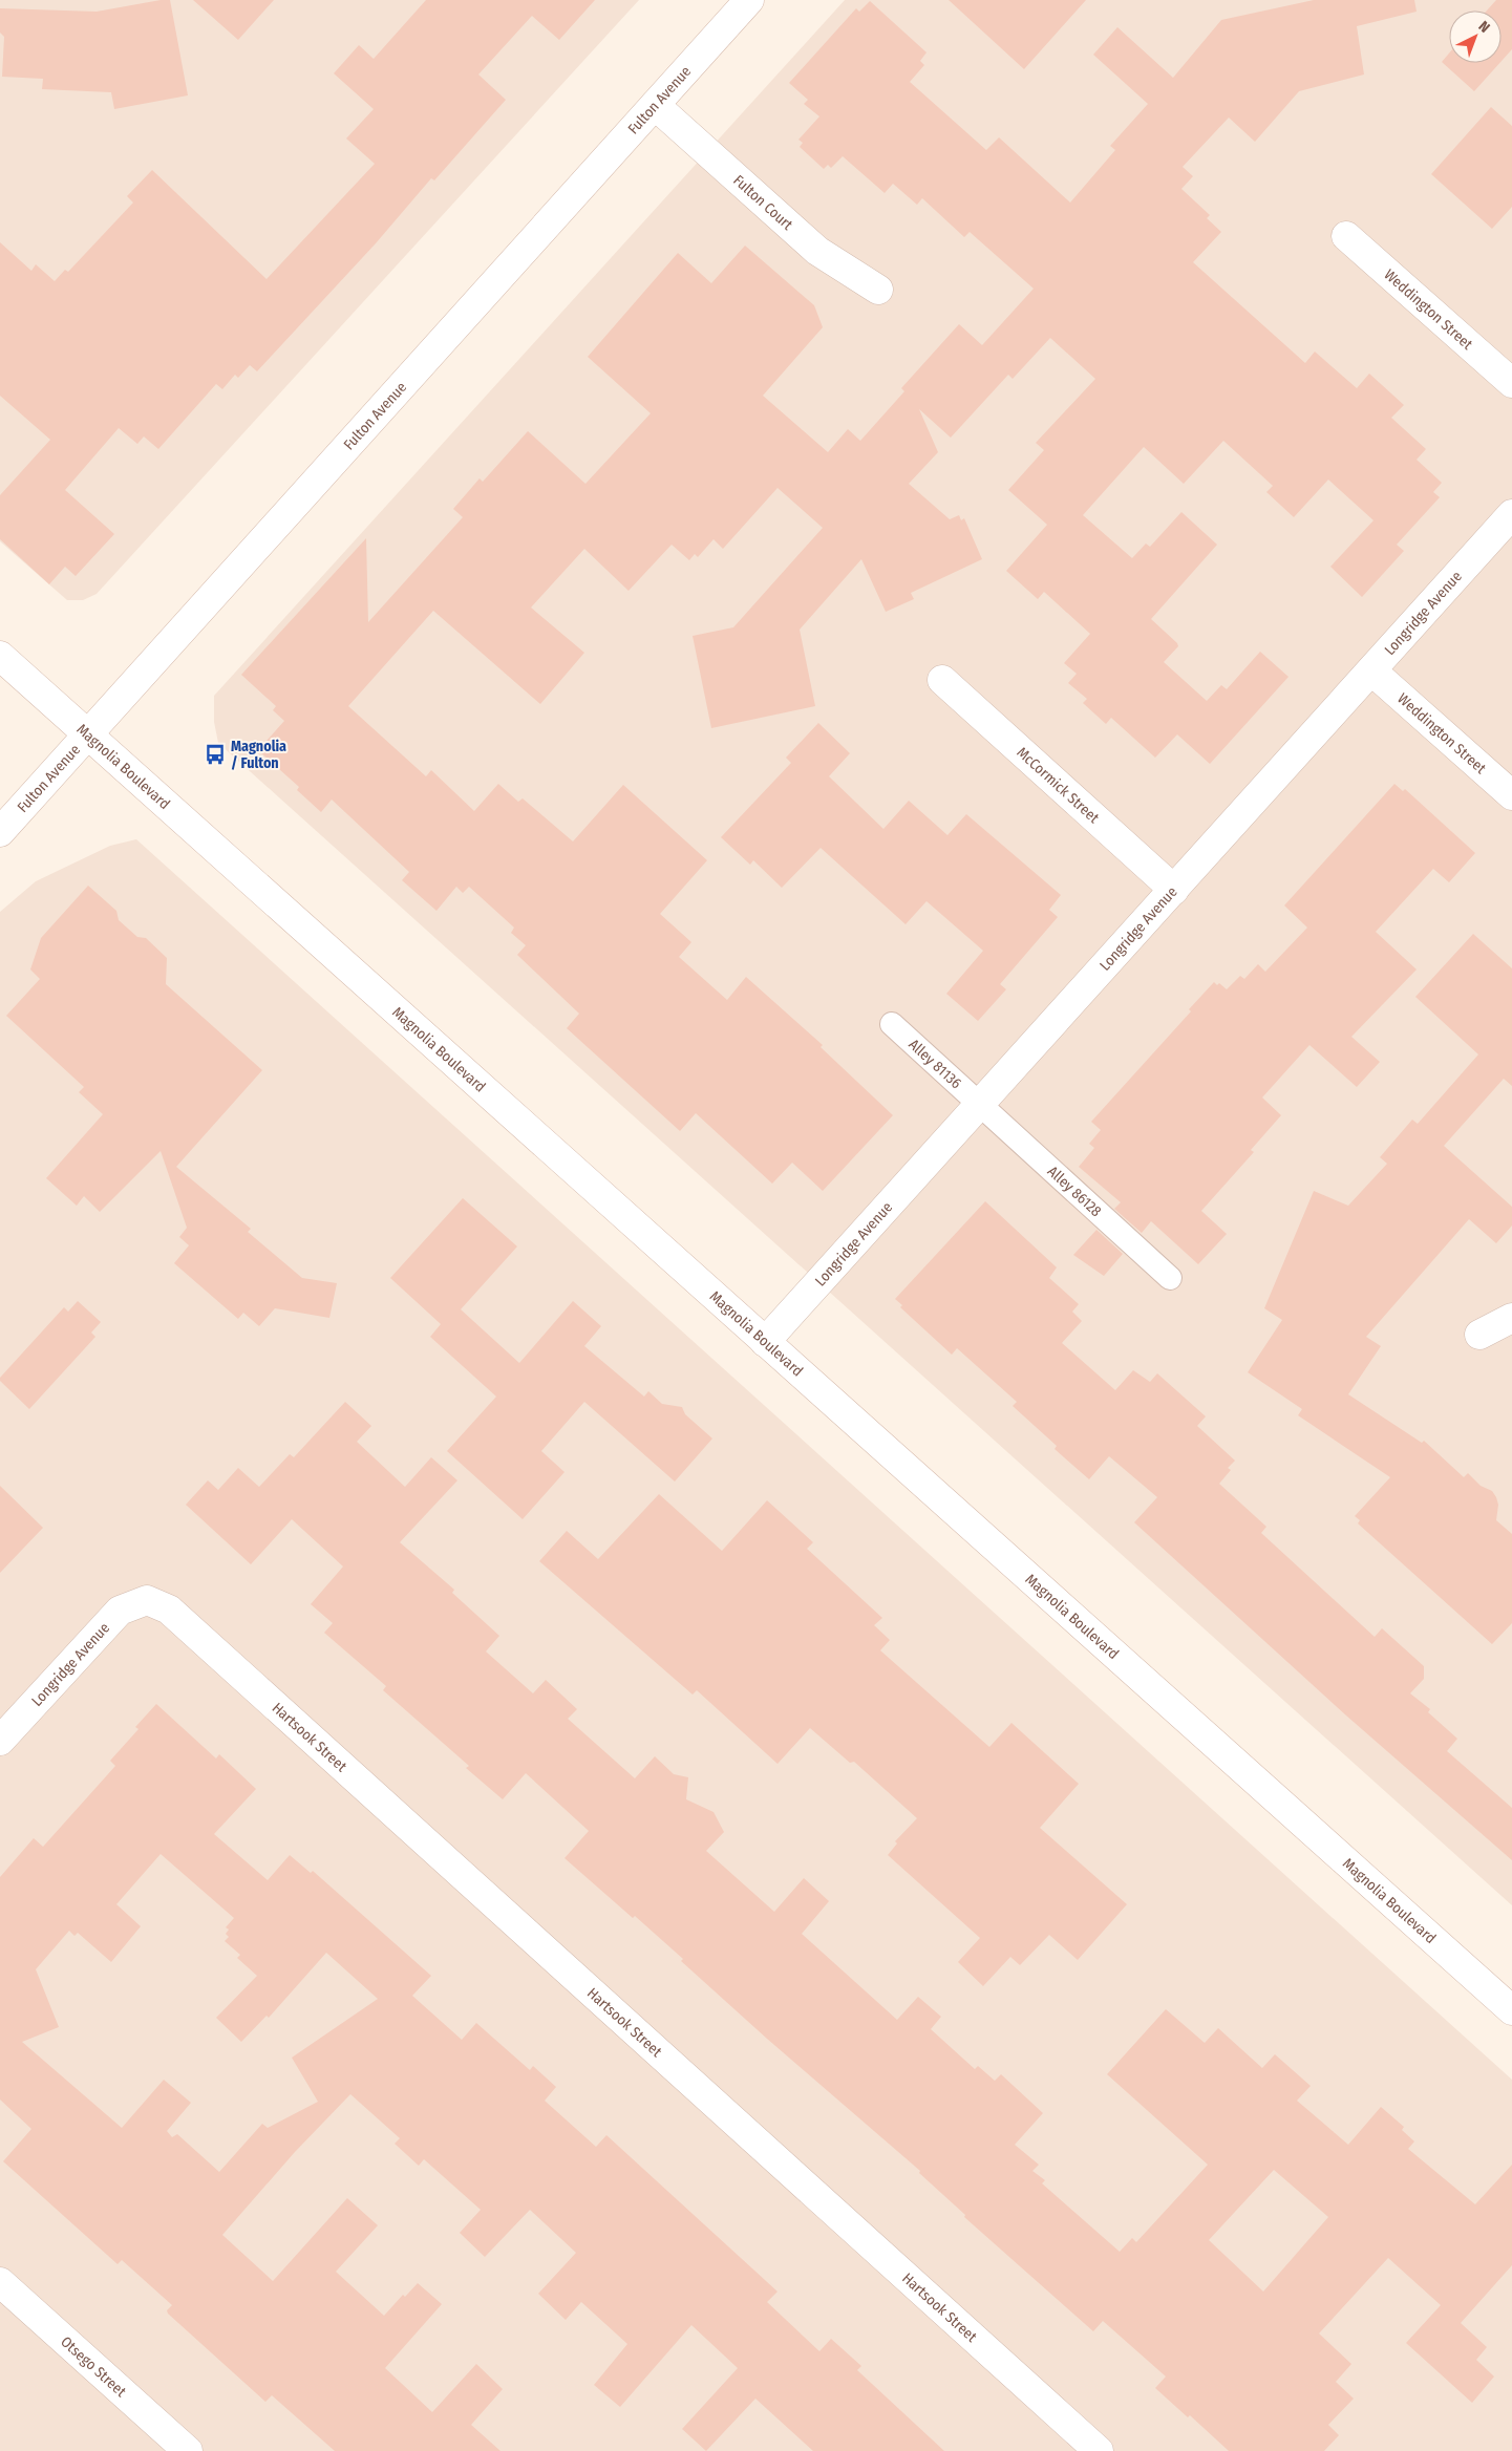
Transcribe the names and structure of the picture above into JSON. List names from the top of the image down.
{
  "streets": {
    "street": [
      "Fulton Avenue",
      "Fulton Court",
      "Weddington Street",
      "Longridge Avenue",
      "Magnolia Boulevard",
      "McCormick Street",
      "Hartsook Street",
      "Otsego Street"
    ],
    "lane": ["Alley 81136", "Alley 86128"]
  },
  "crossings": [
    ["Fulton Avenue", "Fulton Court"],
    ["Fulton Avenue", "Magnolia Boulevard"],
    ["Weddington Street", "Longridge Avenue"],
    ["Longridge Avenue", "Magnolia Boulevard"],
    ["Longridge Avenue", "McCormick Street"],
    ["Longridge Avenue", "Alley 81136"],
    ["Longridge Avenue", "Alley 86128"],
    ["Longridge Avenue", "Hartsook Street"],
    ["Alley 81136", "Alley 86128"]
  ],
  "places": {
    "bus stop": ["Magnolia / Fulton"]
  },
  "north": "top right"
}
